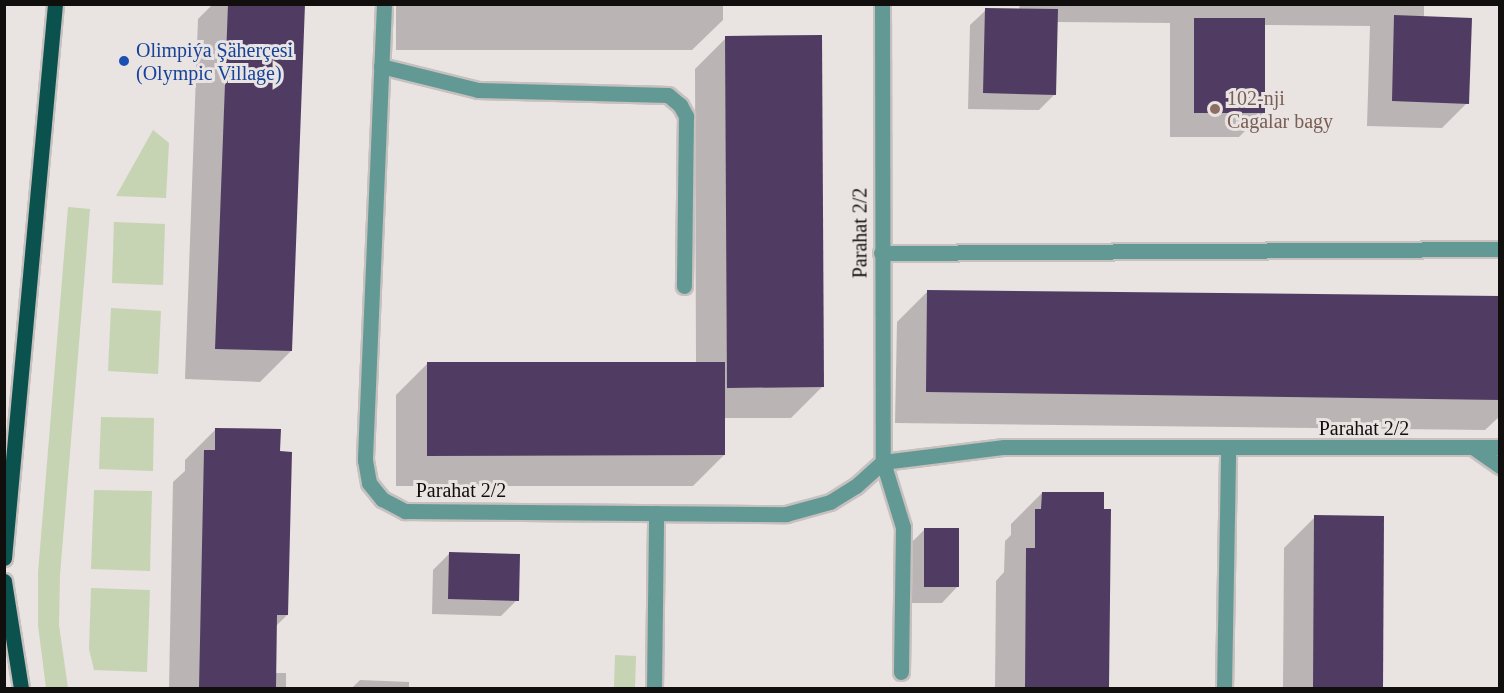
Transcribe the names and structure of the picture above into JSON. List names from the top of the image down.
{
  "streets": {
    "street": ["Parahat 2/2"]
  },
  "places": ["Olimpiýa Şäherçesi (Olympic Village)", "102-nji Cagalar bagy"]
}
